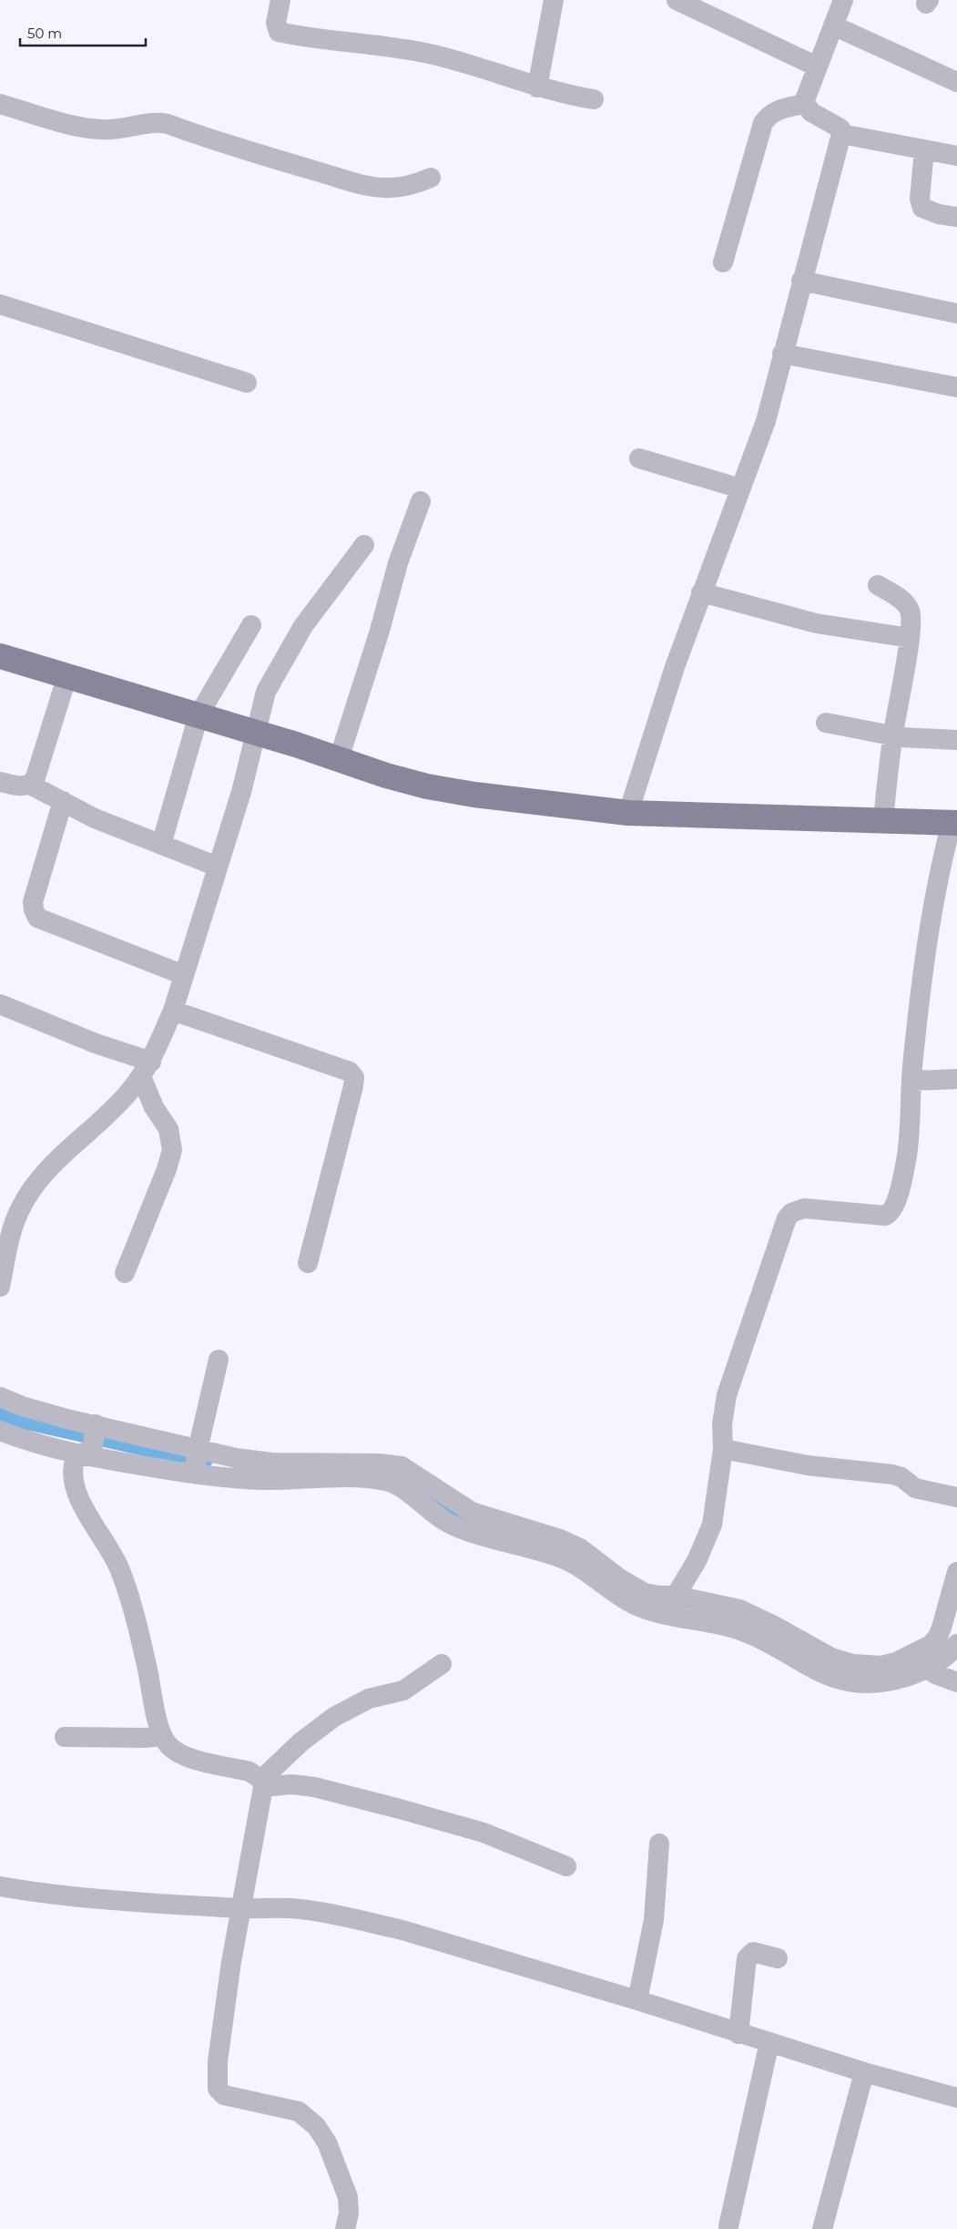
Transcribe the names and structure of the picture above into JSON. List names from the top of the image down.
{
  "scale_bar": "50 m"
}
